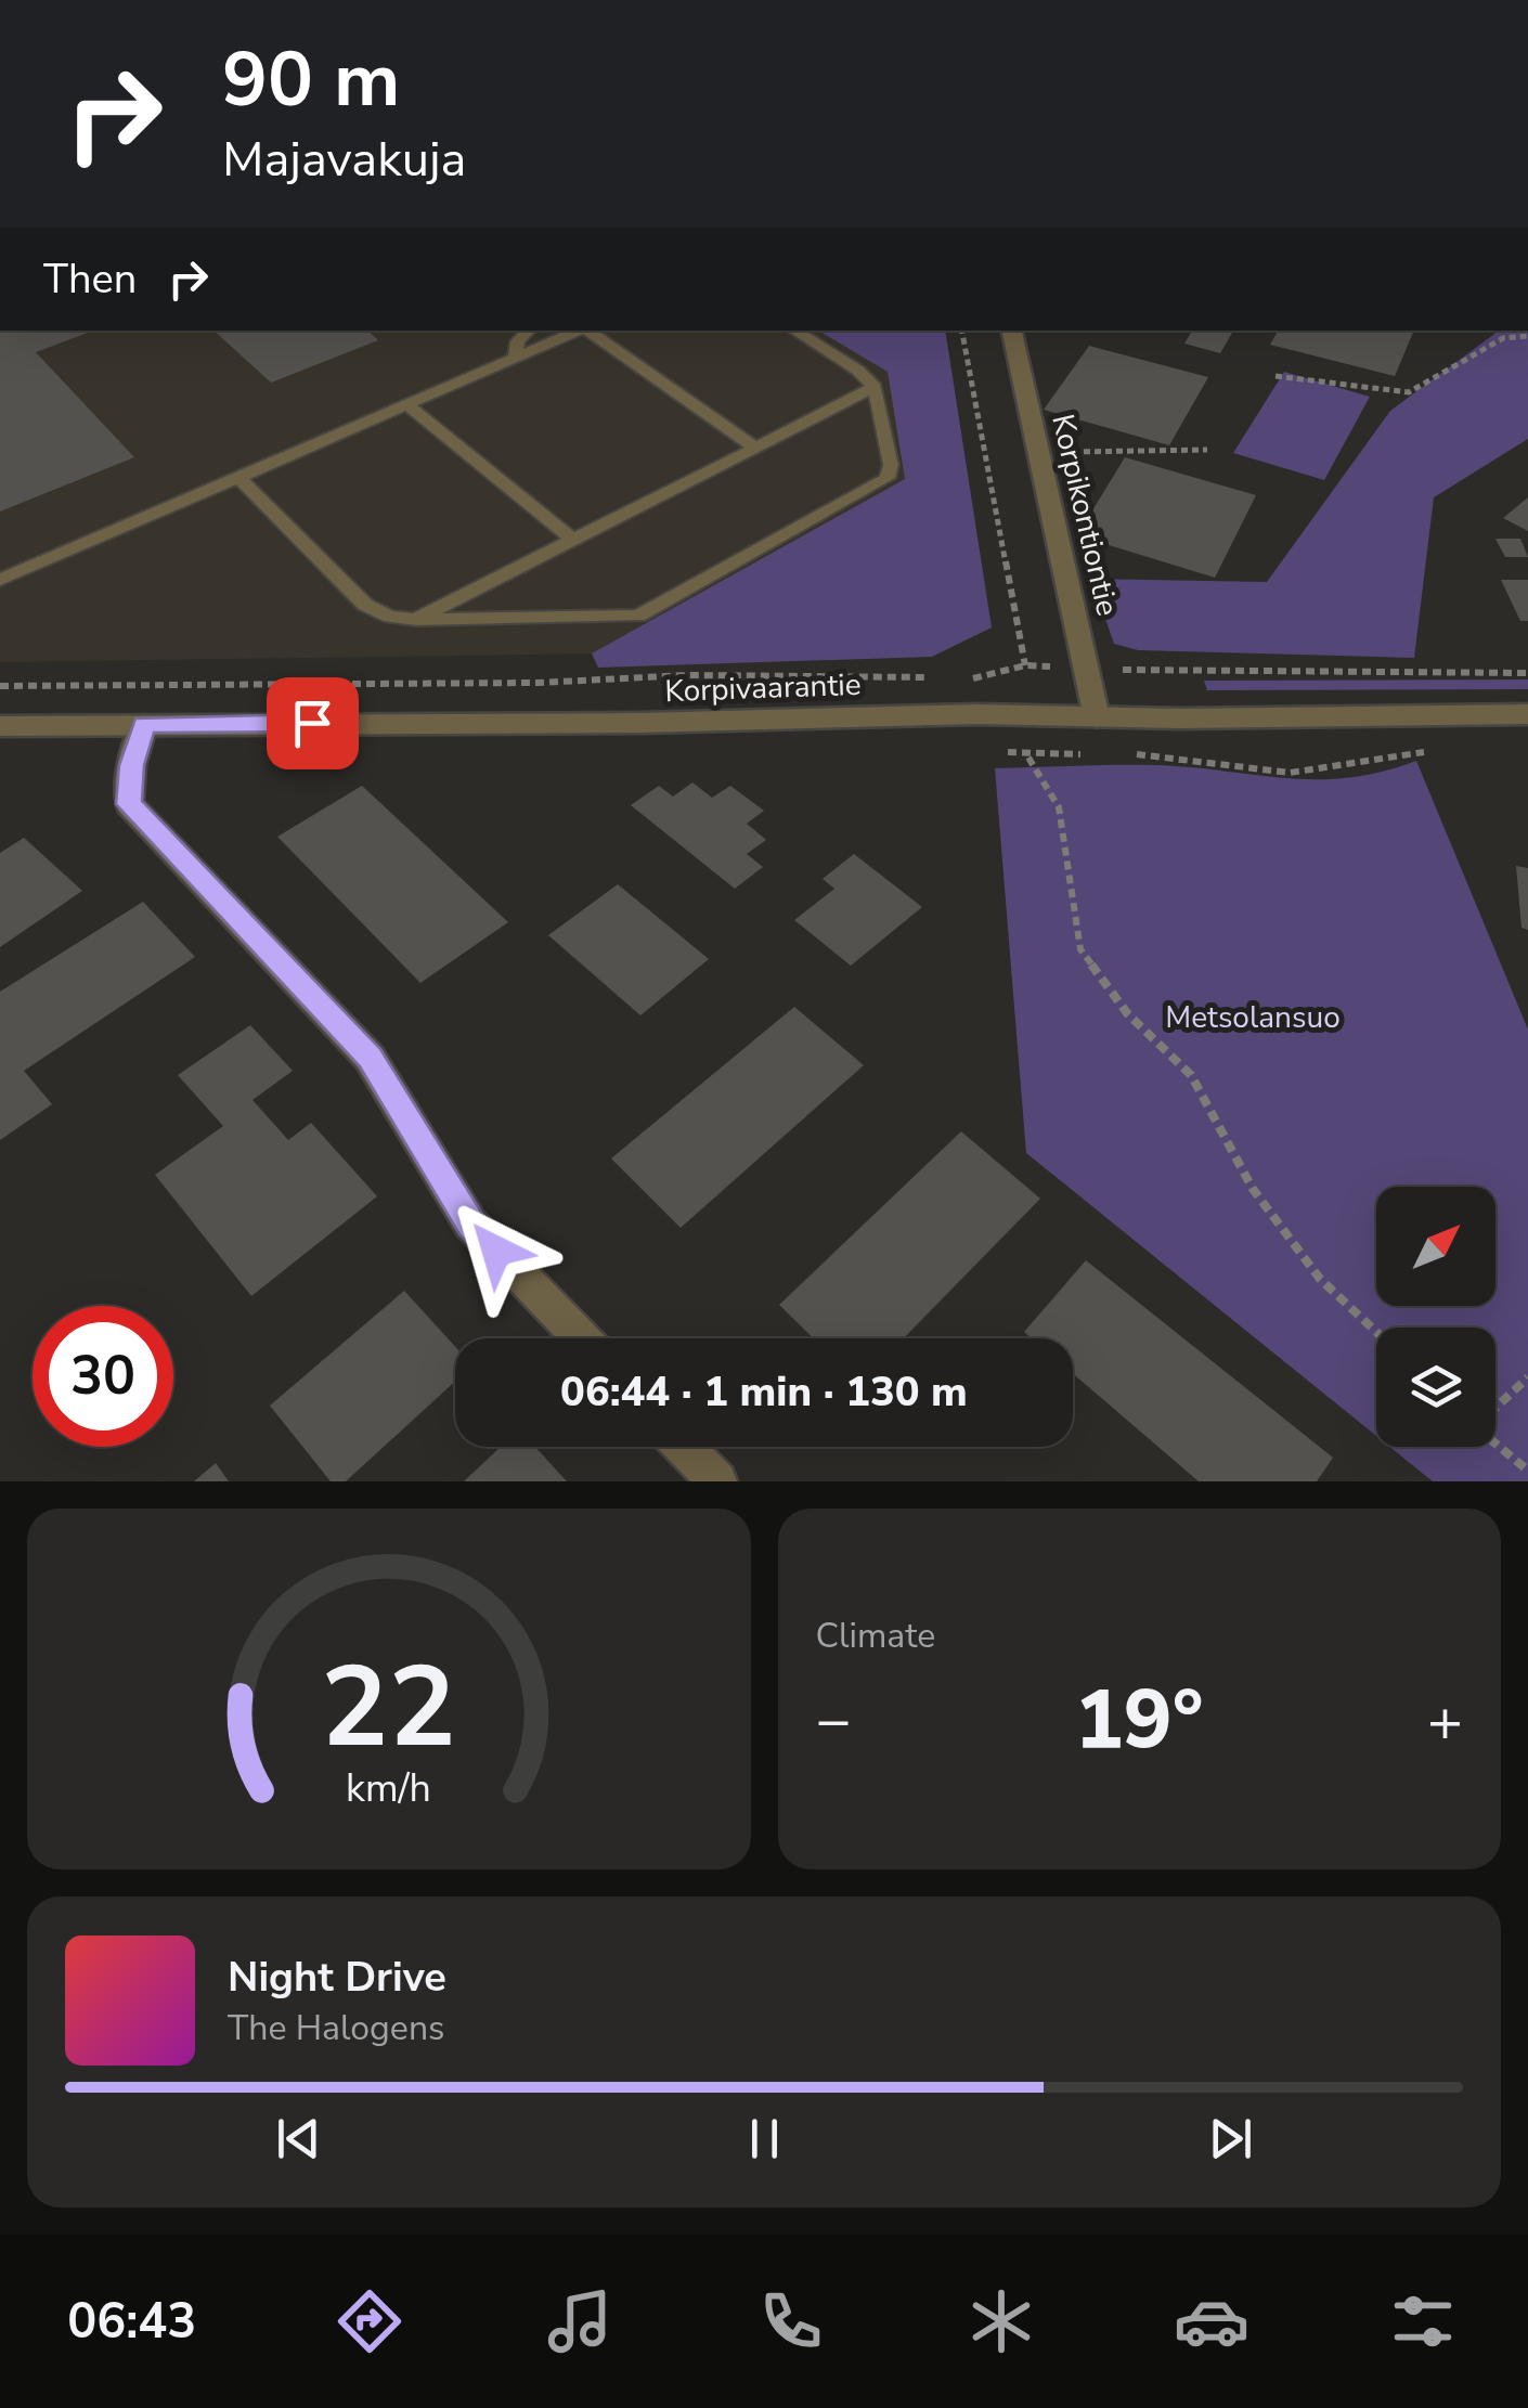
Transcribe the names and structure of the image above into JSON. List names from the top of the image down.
{
  "streets": {
    "street": ["Korpikontiontie", "Korpivaarantie"]
  },
  "crossings": [
    ["Korpikontiontie", "Korpivaarantie"]
  ],
  "parks": ["Metsolansuo"],
  "north": "top right",
  "page": {
    "turn": ["90 m", "Majavakuja"],
    "then": "Then",
    "limit": "30",
    "trip": "06:44 · 1 min · 130 m",
    "tile": "Climate",
    "heat": ["−", "19°", "+"],
    "song": ["Night Drive", "The Halogens"],
    "tabs": "06:43",
    "gauge": ["22", "km/h"]
  }
}
